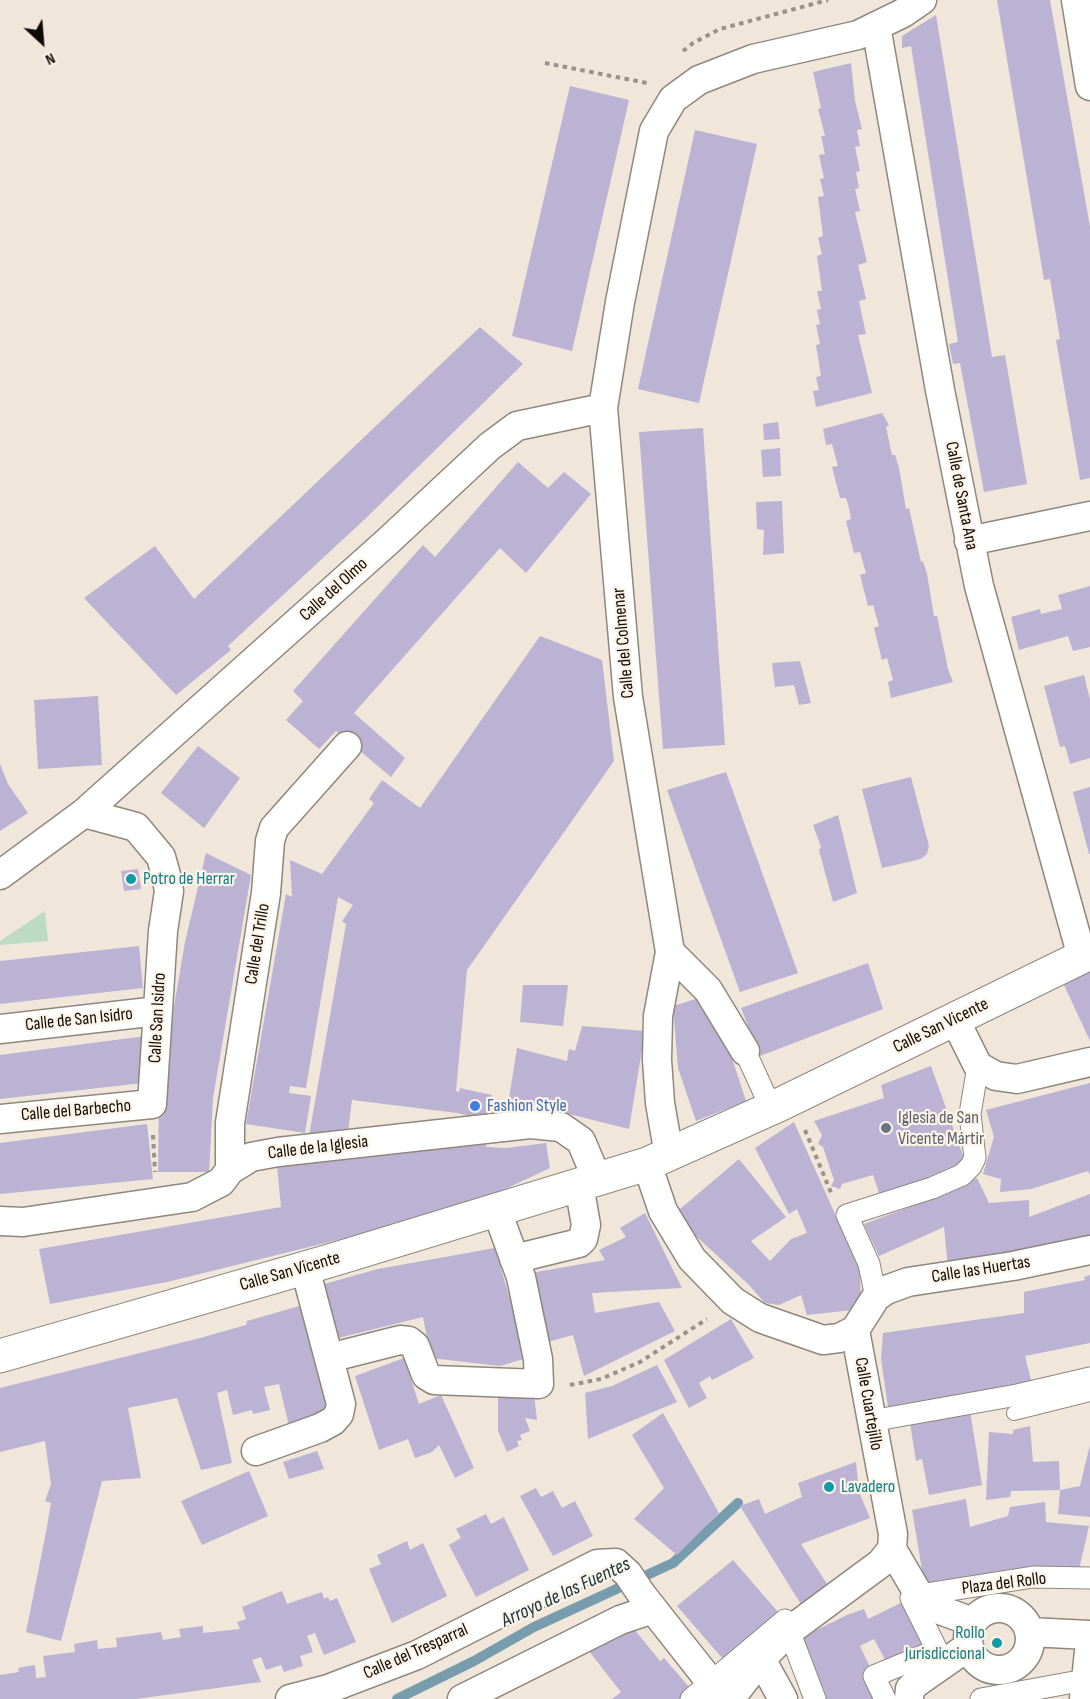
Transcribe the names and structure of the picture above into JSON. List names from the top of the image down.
{
  "streets": {
    "street": [
      "Calle de Santa Ana",
      "Calle del Olmo",
      "Calle del Colmenar",
      "Calle del Trillo",
      "Calle San Isidro",
      "Calle de San Isidro",
      "Calle San Vicente",
      "Calle del Barbecho",
      "Calle de la Iglesia",
      "Calle las Huertas",
      "Calle Cuartejillo",
      "Plaza del Rollo",
      "Calle del Tresparral"
    ]
  },
  "crossings": [
    ["Calle de Santa Ana", "Calle San Vicente"],
    ["Calle del Olmo", "Calle del Colmenar"],
    ["Calle del Olmo", "Calle San Isidro"],
    ["Calle del Colmenar", "Calle San Vicente"],
    ["Calle del Trillo", "Calle de la Iglesia"],
    ["Calle San Isidro", "Calle de San Isidro"],
    ["Calle San Isidro", "Calle del Barbecho"],
    ["Calle San Vicente", "Calle de la Iglesia"],
    ["Calle Cuartejillo", "Plaza del Rollo"]
  ],
  "water": ["Arroyo de las Fuentes"],
  "places": [
    "Potro de Herrar",
    "Fashion Style",
    "Iglesia de San Vicente Mártir",
    "Lavadero",
    "Rollo Jurisdiccional"
  ],
  "north": "bottom right"
}
